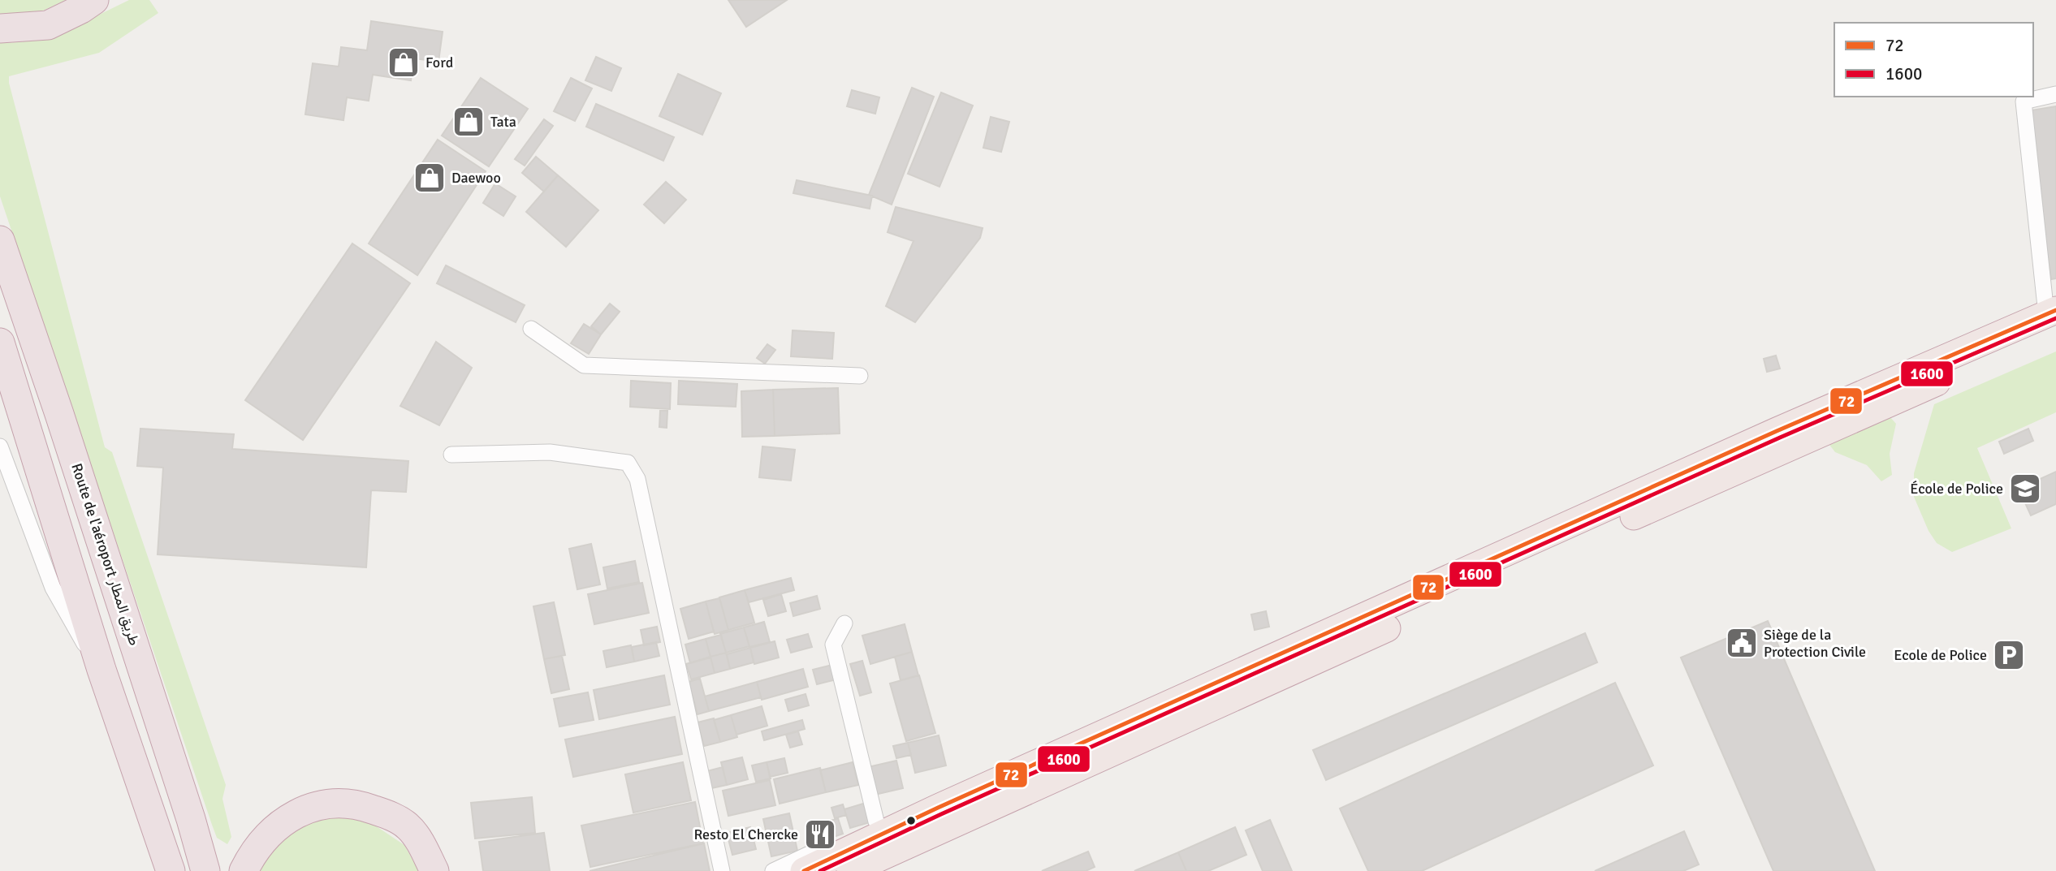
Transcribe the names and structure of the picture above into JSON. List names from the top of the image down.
{
  "streets": {
    "highway": ["Route de l'aéroport طريق المطار"]
  },
  "places": {
    "shop": ["Ford", "Tata", "Daewoo"],
    "school or university": ["École de Police"],
    "public building": ["Siège de la Protection Civile"],
    "parking": ["Ecole de Police"],
    "restaurant": ["Resto El Chercke"]
  },
  "lines": ["transit line 72", "transit line 1600"],
  "legend": ["72", "1600"]
}
